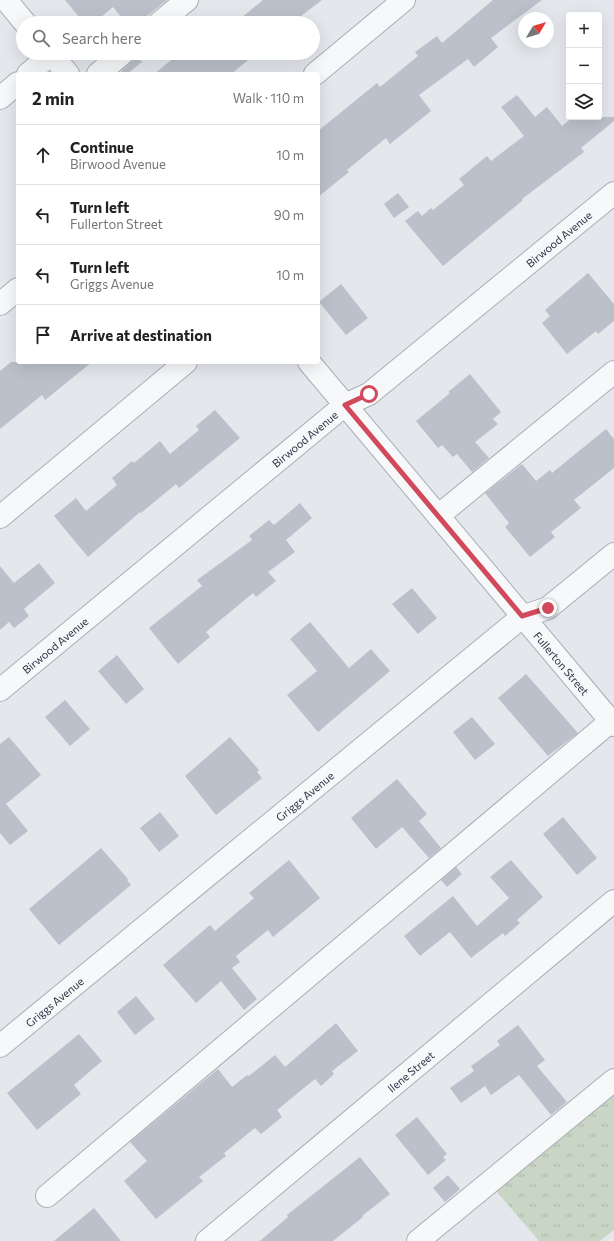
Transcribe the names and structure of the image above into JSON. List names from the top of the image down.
{
  "streets": {
    "street": [
      "Birwood Avenue",
      "Fullerton Street",
      "Griggs Avenue",
      "Ilene Street"
    ]
  },
  "crossings": [
    ["Birwood Avenue", "Fullerton Street"],
    ["Fullerton Street", "Griggs Avenue"]
  ],
  "north": "top right",
  "page": {
    "map_buttons": ["+", "−"],
    "search": "Search here",
    "heading": ["2 min", "Walk · 110 m"],
    "list": [
      ["Continue", "Birwood Avenue", "10 m"],
      ["Turn left", "Fullerton Street", "90 m"],
      ["Turn left", "Griggs Avenue", "10 m"],
      "Arrive at destination"
    ]
  }
}
